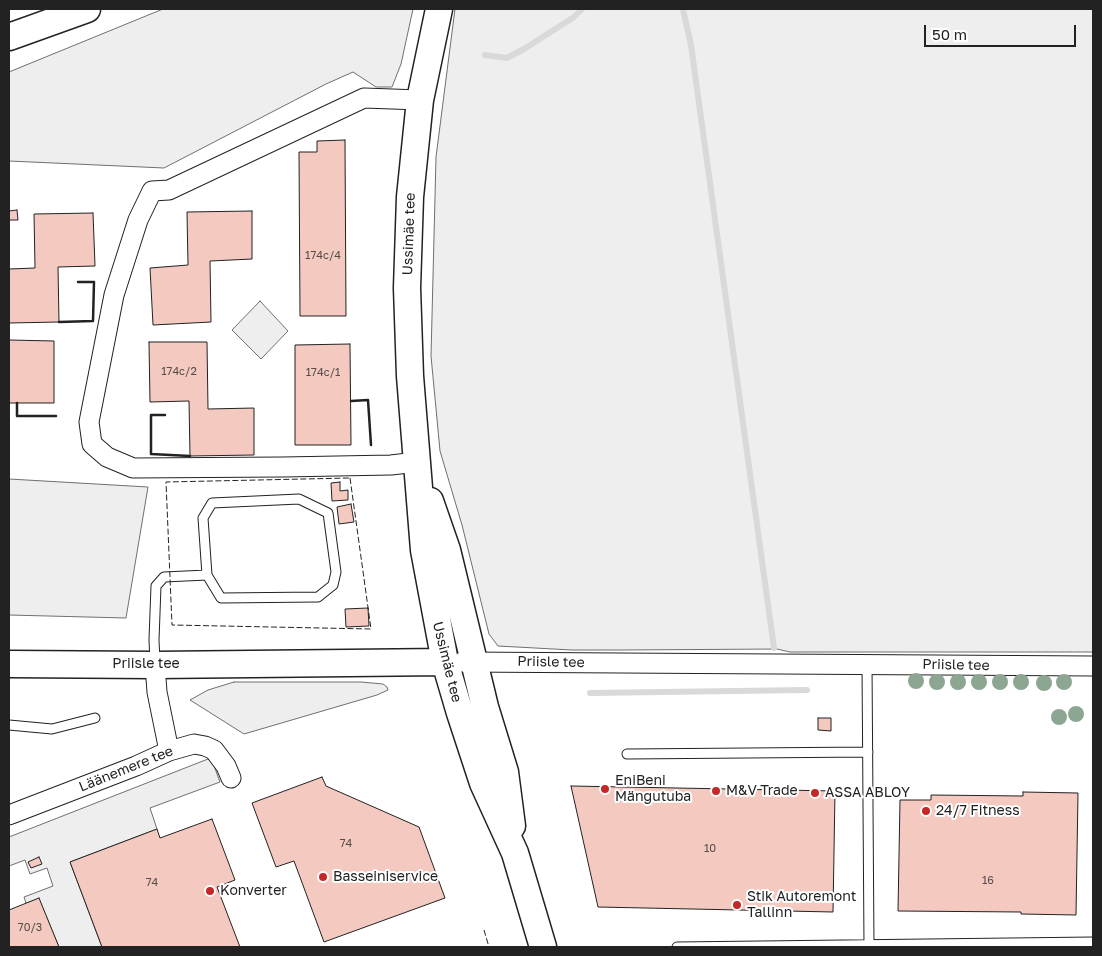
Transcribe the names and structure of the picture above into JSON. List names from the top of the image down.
{
  "streets": {
    "street": ["Ussimäe tee", "Priisle tee", "Läänemere tee"]
  },
  "crossings": [
    ["Ussimäe tee", "Priisle tee"]
  ],
  "places": [
    "EniBeni Mängutuba",
    "M&V Trade",
    "ASSA ABLOY",
    "24/7 Fitness",
    "Basseiniservice",
    "Konverter",
    "Stik Autoremont Tallinn"
  ],
  "house_numbers": [
    "174c/4",
    "174c/2",
    "174c/1",
    "74",
    "10",
    "16",
    "74",
    "70/3"
  ],
  "scale_bar": "50 m"
}
